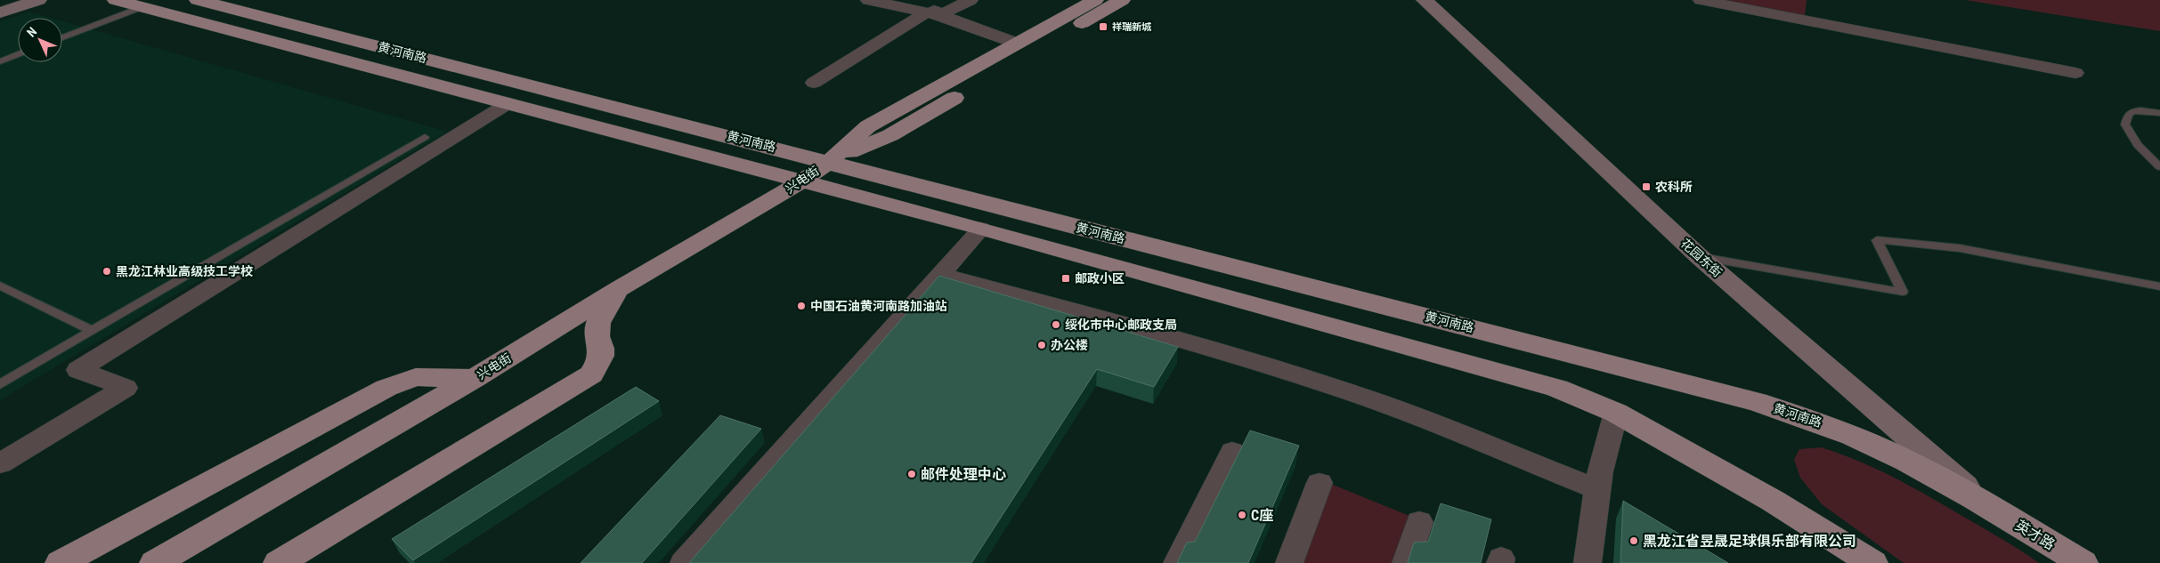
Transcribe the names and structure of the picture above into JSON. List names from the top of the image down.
{
  "streets": {
    "main road": [
      "黄河南路",
      "兴电街",
      "花园东街",
      "英才路"
    ]
  },
  "crossings": [
    ["黄河南路", "兴电街"],
    ["黄河南路", "花园东街"],
    ["黄河南路", "英才路"],
    ["花园东街", "英才路"]
  ],
  "places": {
    "transit": ["祥瑞新城", "农科所", "邮政小区"],
    "other": [
      "黑龙江林业高级技工学校",
      "中国石油黄河南路加油站",
      "绥化市中心邮政支局",
      "办公楼",
      "邮件处理中心",
      "C座",
      "黑龙江省昱晟足球俱乐部有限公司"
    ]
  },
  "north": "top left"
}
